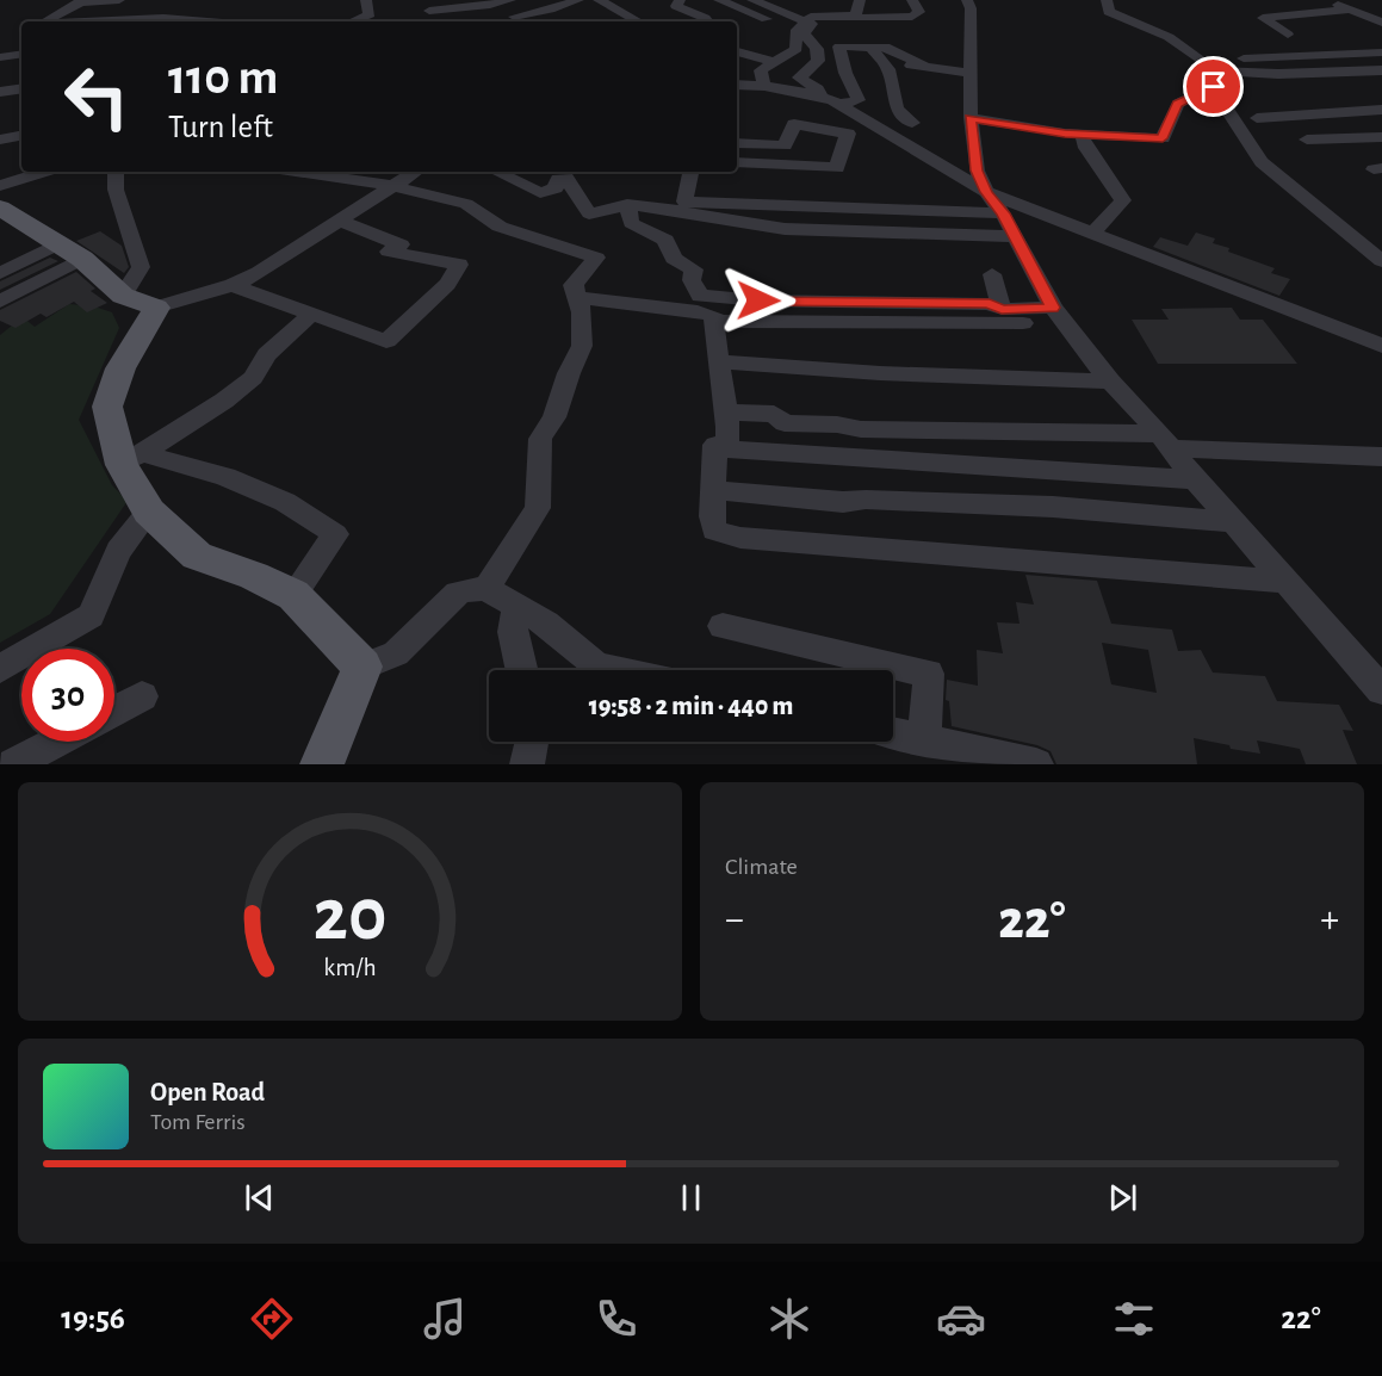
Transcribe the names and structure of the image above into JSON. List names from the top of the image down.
{
  "page": {
    "turn": ["110 m", "Turn left"],
    "limit": "30",
    "trip": "19:58 · 2 min · 440 m",
    "tile": "Climate",
    "heat": ["−", "22°", "+"],
    "song": ["Open Road", "Tom Ferris"],
    "tabs": ["19:56", "22°"],
    "gauge": ["20", "km/h"]
  }
}
